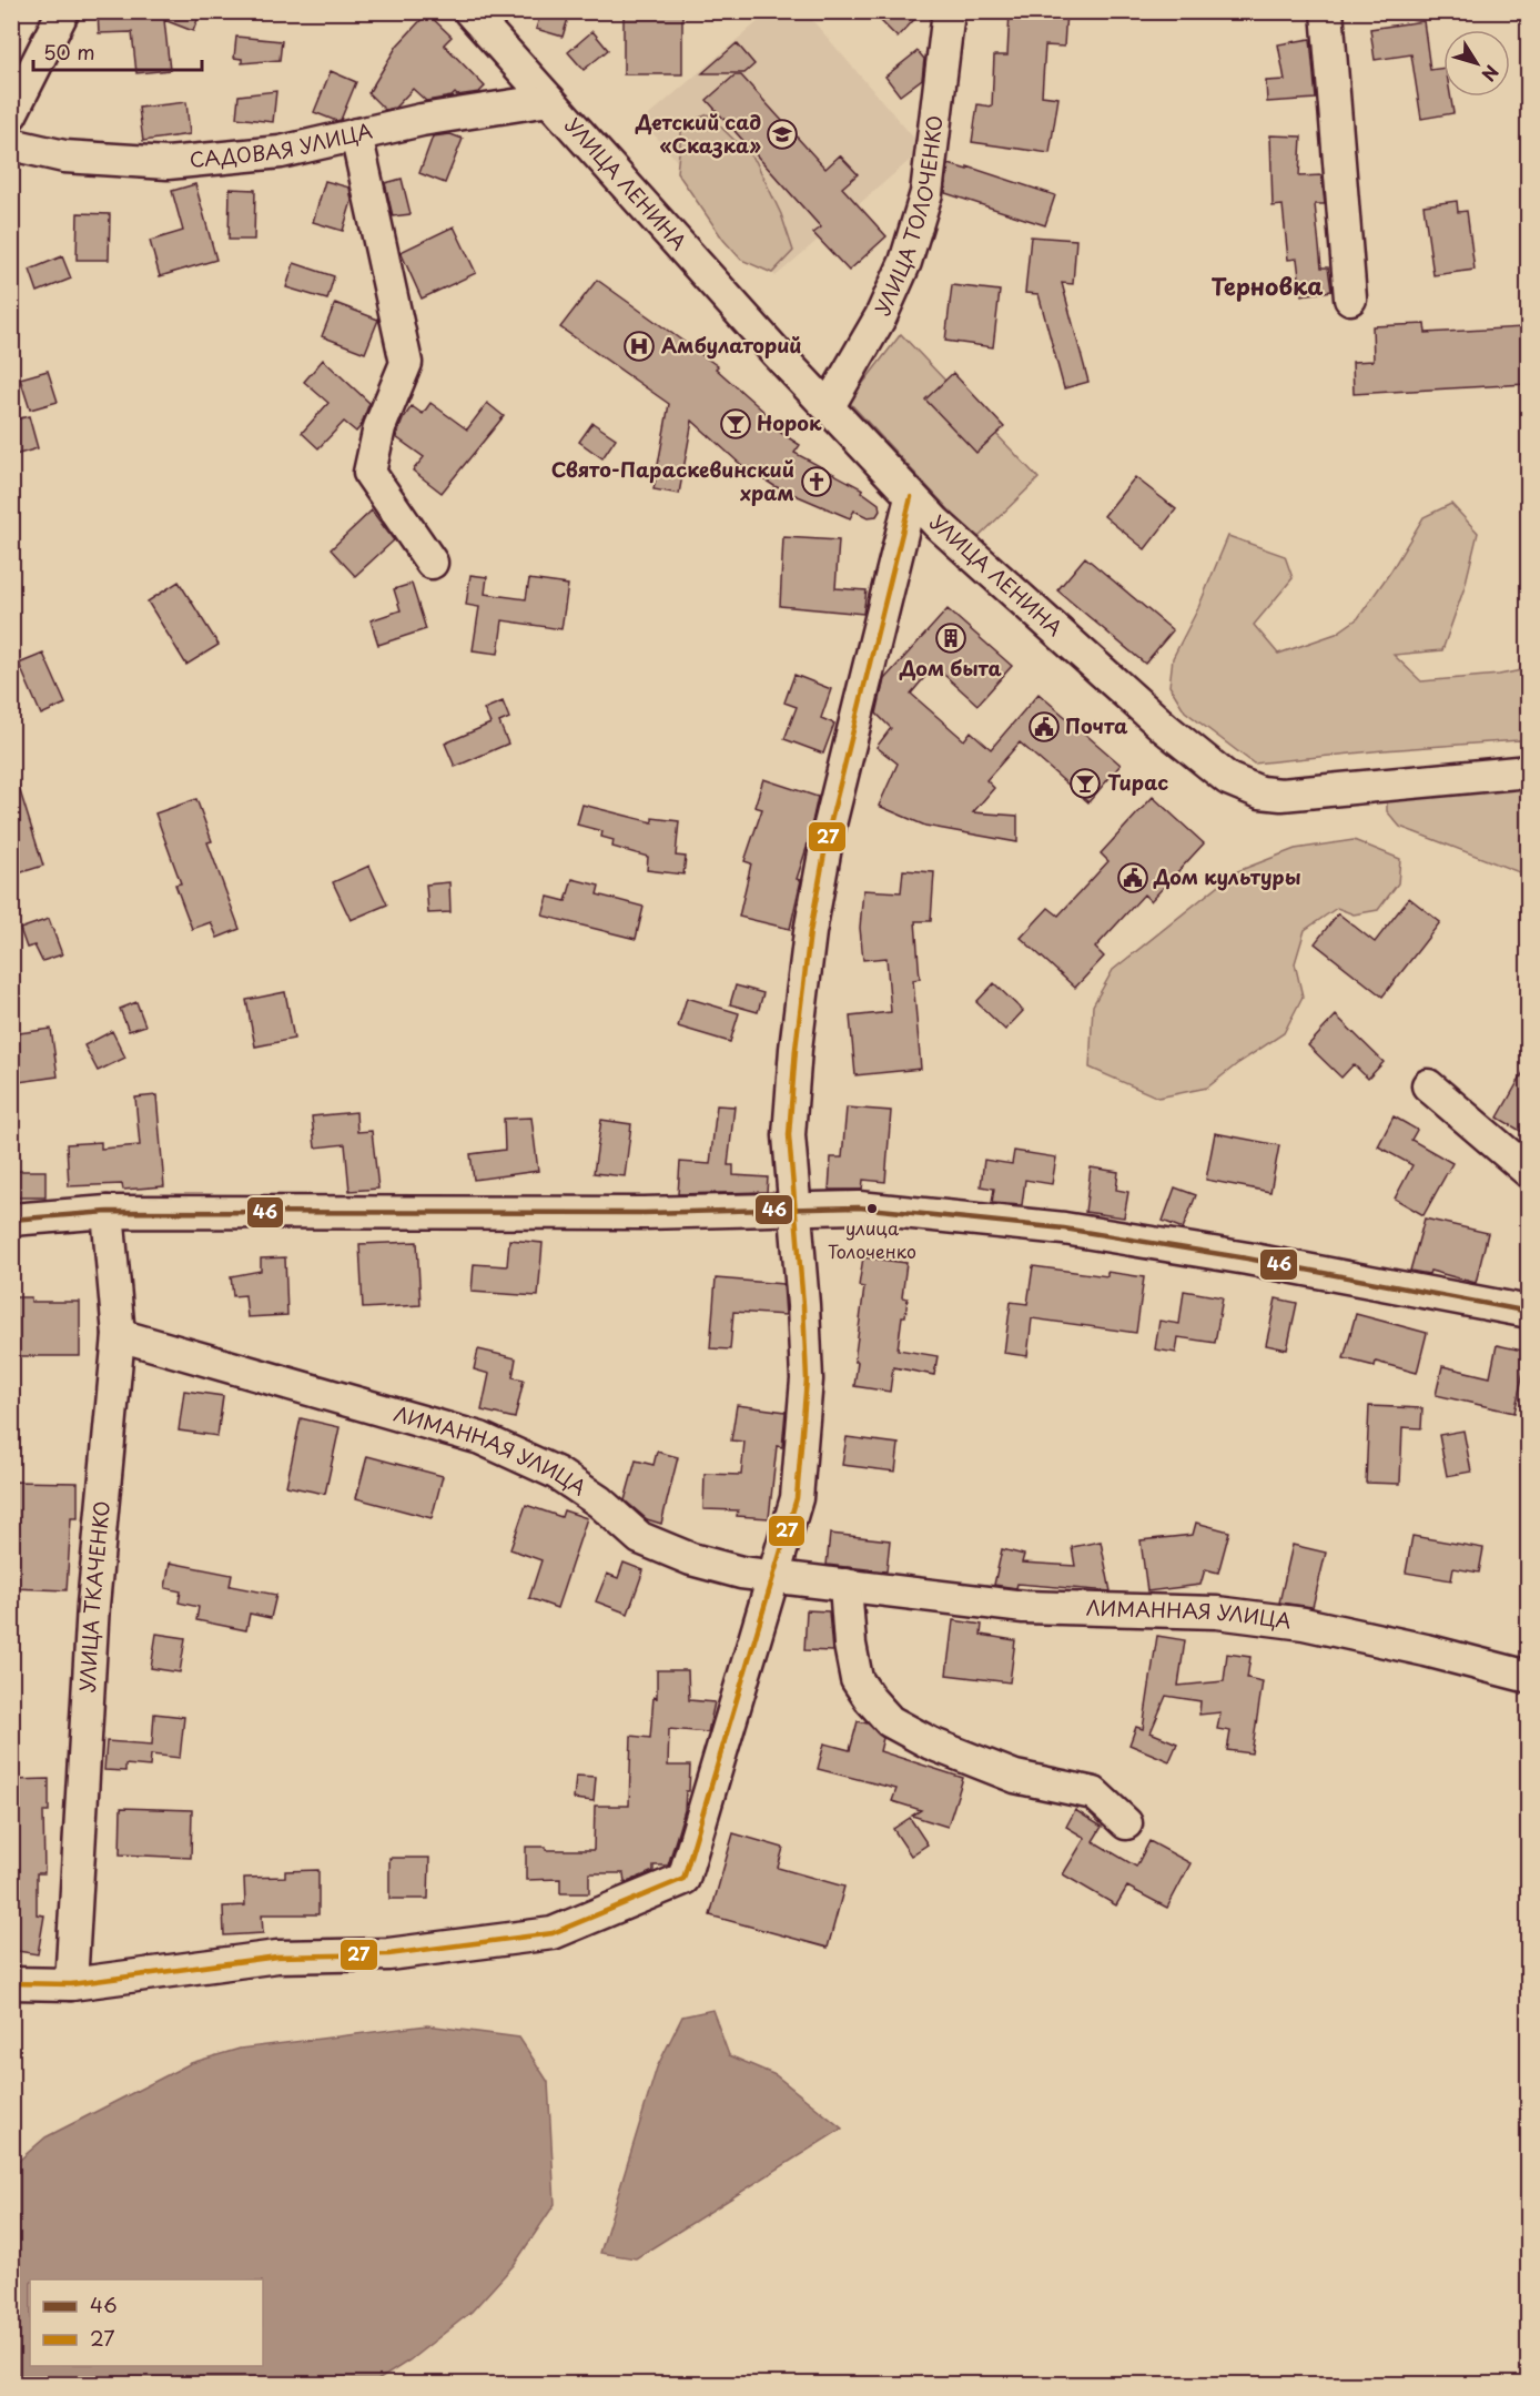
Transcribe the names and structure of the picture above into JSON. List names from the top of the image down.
{
  "streets": {
    "street": [
      "САДОВАЯ УЛИЦА",
      "УЛИЦА ЛЕНИНА",
      "УЛИЦА ТОЛОЧЕНКО",
      "ЛИМАННАЯ УЛИЦА",
      "УЛИЦА ТКАЧЕНКО"
    ]
  },
  "crossings": [
    ["САДОВАЯ УЛИЦА", "УЛИЦА ЛЕНИНА"],
    ["УЛИЦА ЛЕНИНА", "УЛИЦА ТОЛОЧЕНКО"],
    ["ЛИМАННАЯ УЛИЦА", "УЛИЦА ТКАЧЕНКО"]
  ],
  "districts": ["Терновка"],
  "places": {
    "school or university": ["Детский сад «Сказка»"],
    "hospital": ["Амбулаторий"],
    "bar": ["Норок", "Тирас"],
    "church": ["Свято-Параскевинский храм"],
    "building": ["Дом быта"],
    "public building": ["Почта", "Дом культуры"],
    "other": ["улица Толоченко"]
  },
  "lines": ["transit line 27", "transit line 46"],
  "legend": ["46", "27"],
  "scale_bar": "50 m",
  "north": "bottom right"
}
